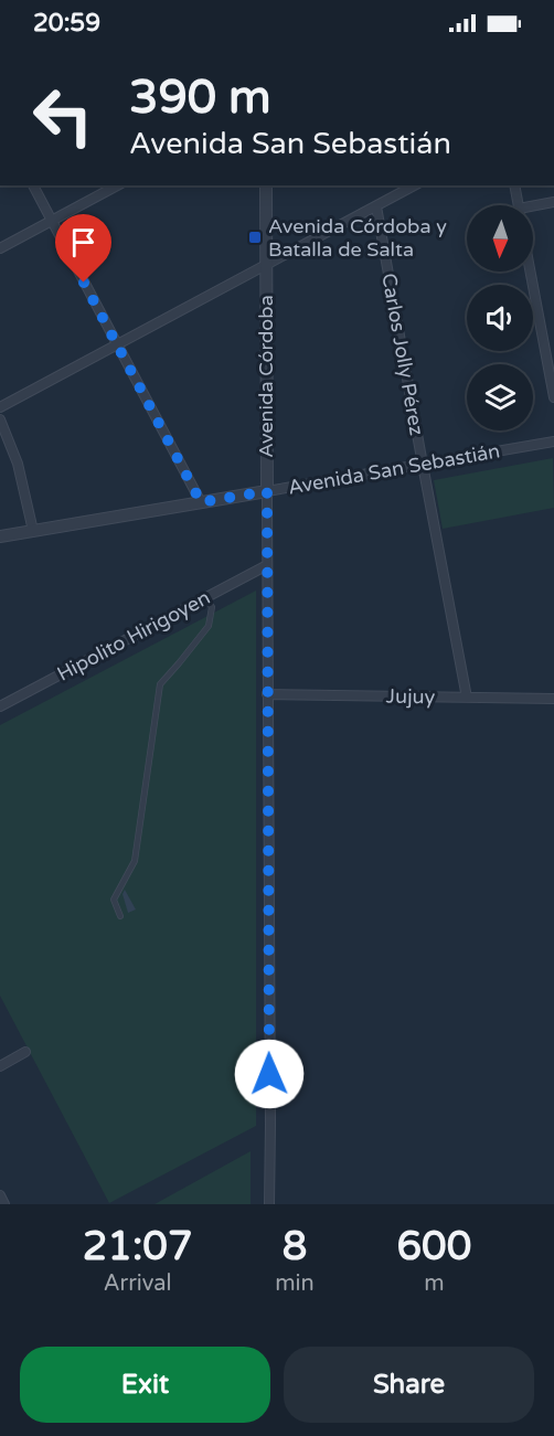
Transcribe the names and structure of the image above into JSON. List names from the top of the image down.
{
  "streets": {
    "street": [
      "Carlos Jolly Pérez",
      "Avenida Córdoba",
      "Avenida San Sebastián",
      "Hipolito Hirigoyen",
      "Jujuy"
    ]
  },
  "crossings": [
    ["Carlos Jolly Pérez", "Avenida San Sebastián"],
    ["Carlos Jolly Pérez", "Jujuy"],
    ["Avenida Córdoba", "Avenida San Sebastián"],
    ["Avenida Córdoba", "Hipolito Hirigoyen"],
    ["Avenida Córdoba", "Jujuy"]
  ],
  "places": {
    "transit": ["Avenida Córdoba y Batalla de Salta"]
  },
  "north": "bottom",
  "page": {
    "status": "20:59",
    "turn": ["390 m", "Avenida San Sebastián"],
    "eta": [
      "21:07",
      "Arrival",
      "8",
      "min",
      "600",
      "m"
    ],
    "buttons": ["Exit", "Share"]
  }
}
